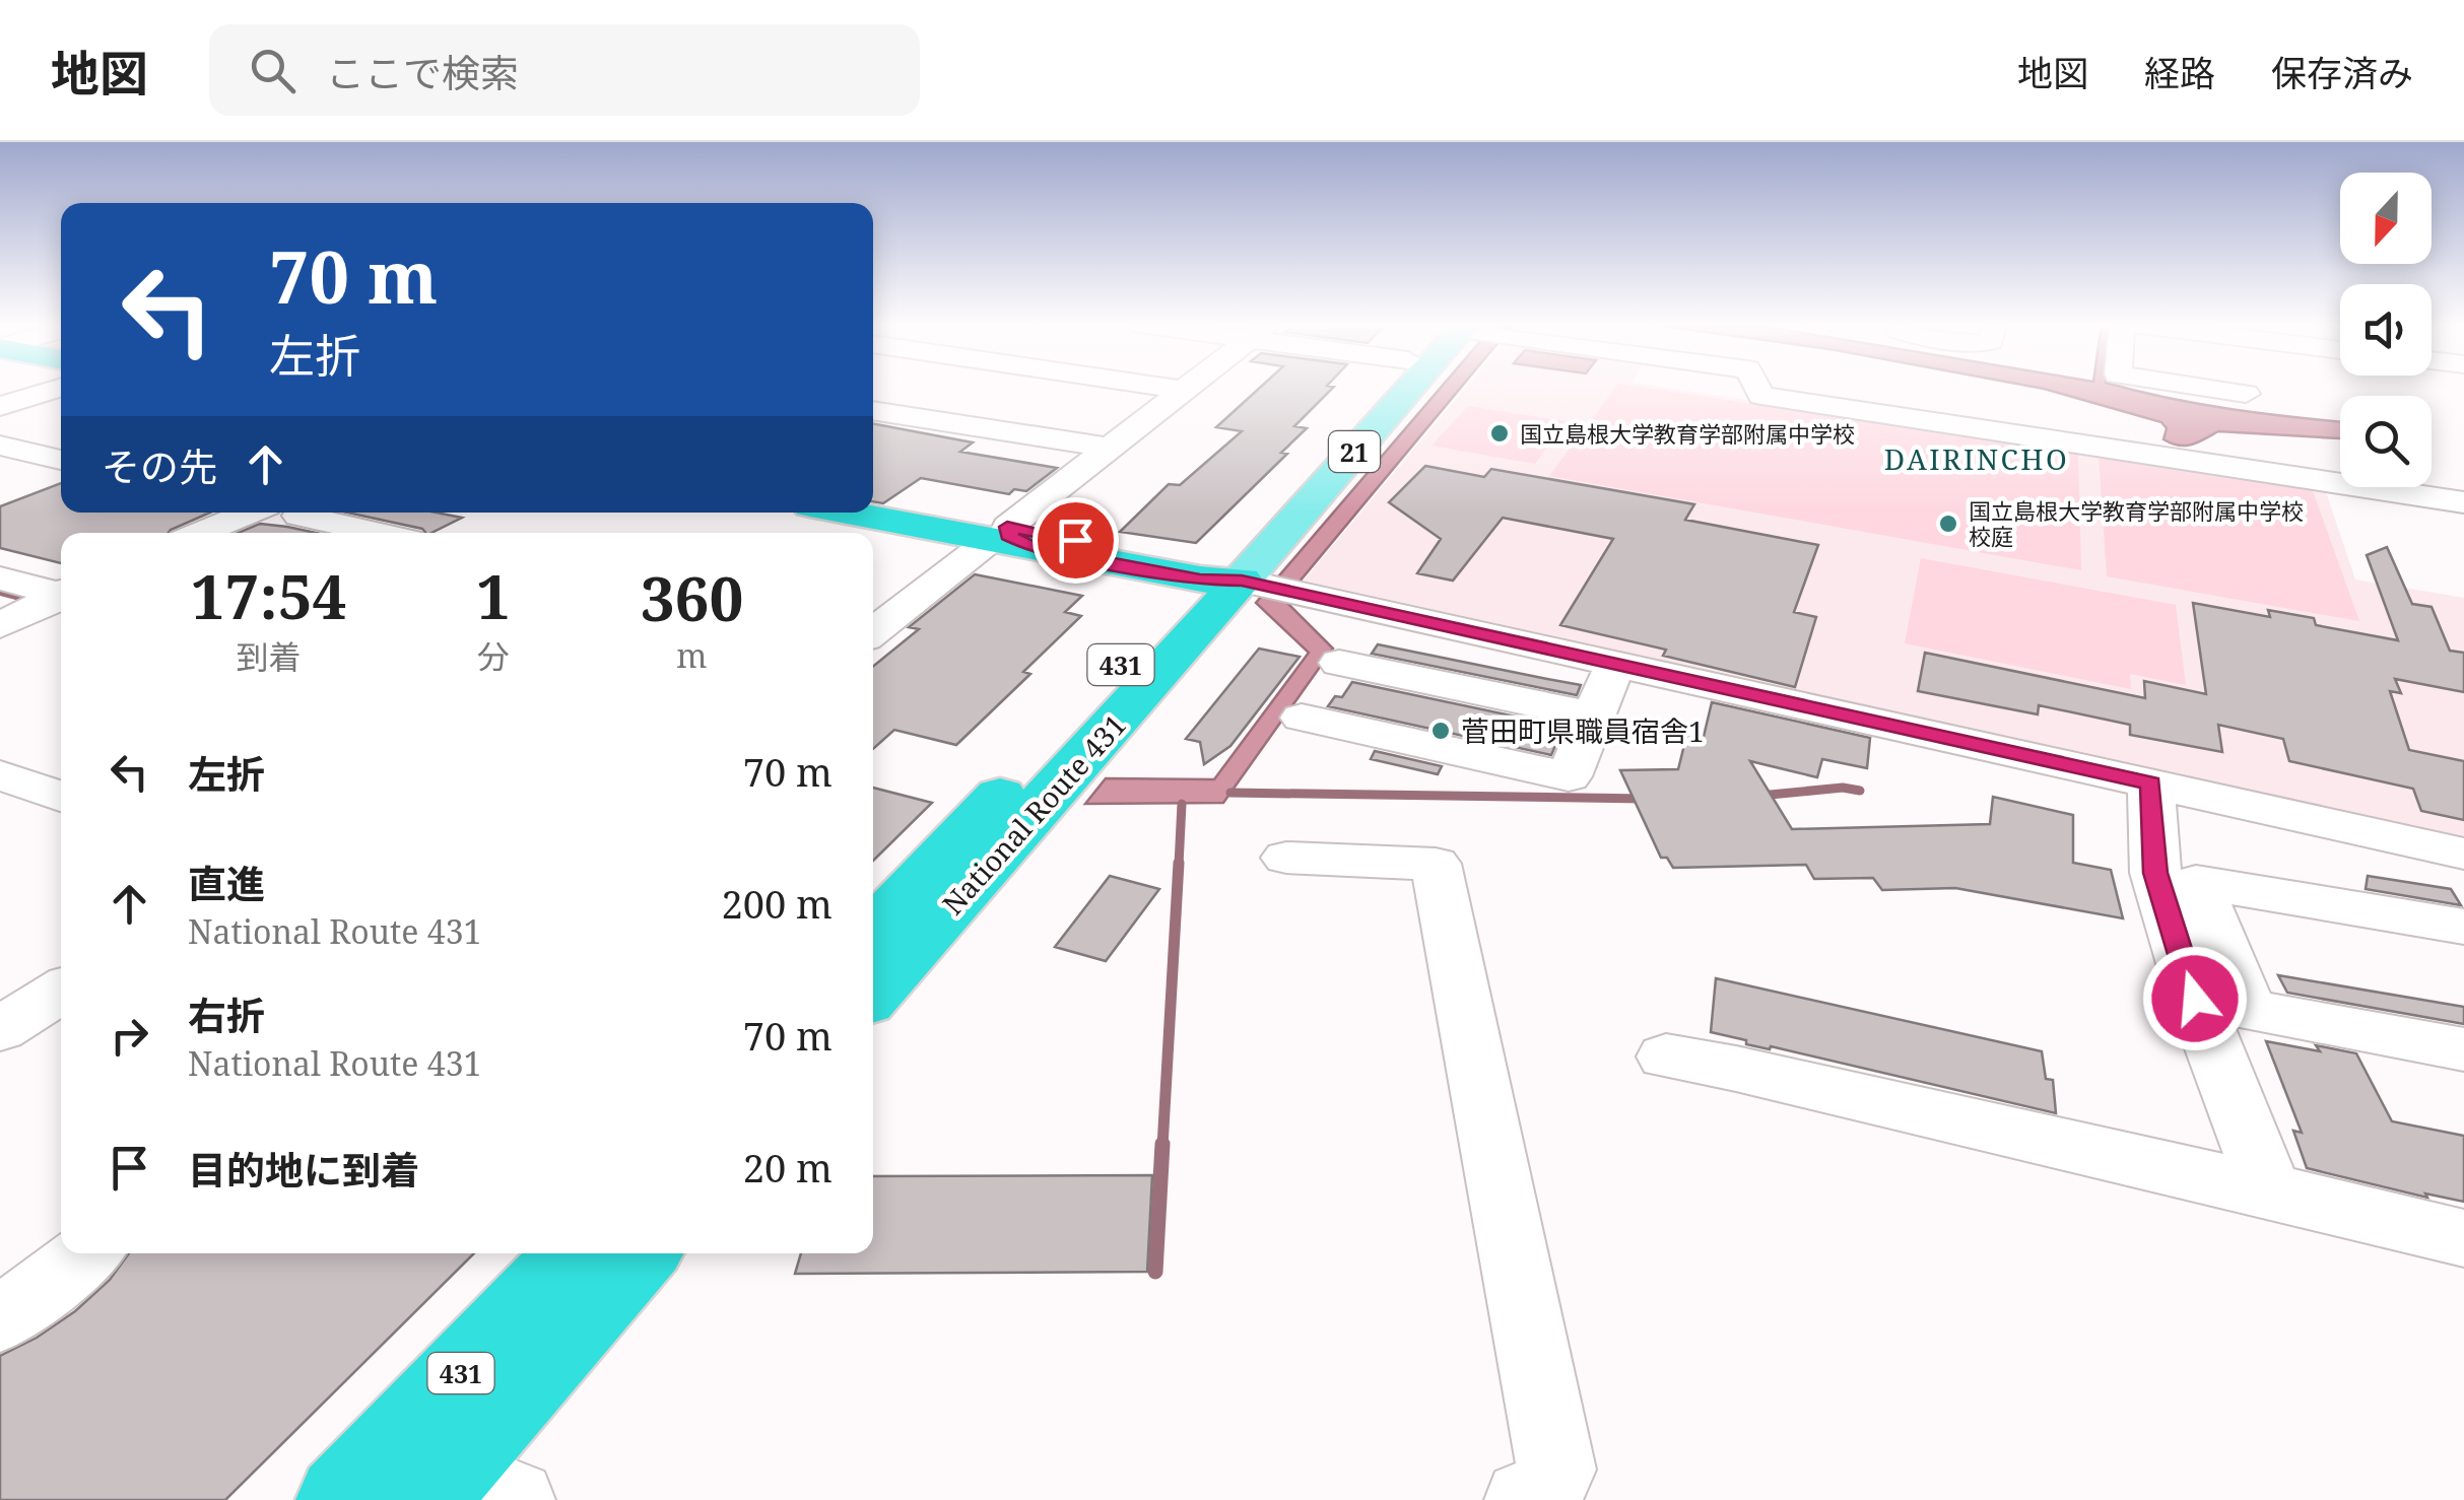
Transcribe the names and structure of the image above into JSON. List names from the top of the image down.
{
  "streets": {
    "highway": ["431", "National Route 431"],
    "main road": ["21"]
  },
  "crossings": [
    ["21", "National Route 431"]
  ],
  "districts": ["DAIRINCHO"],
  "places": ["国立島根大学教育学部附属中学校", "国立島根大学教育学部附属中学校 校庭", "菅田町県職員宿舎1"],
  "north": "bottom",
  "page": {
    "header": "地図",
    "search": "ここで検索",
    "nav": ["地図", "経路", "保存済み"],
    "turn": ["70 m", "左折"],
    "then": "その先",
    "eta": [
      "17:54",
      "到着",
      "1",
      "分",
      "360",
      "m"
    ],
    "list": [
      {
        "name": "左折",
        "value": "70 m"
      },
      {
        "name": "直進",
        "note": "National Route 431",
        "value": "200 m"
      },
      {
        "name": "右折",
        "note": "National Route 431",
        "value": "70 m"
      },
      {
        "name": "目的地に到着",
        "value": "20 m"
      }
    ]
  }
}
